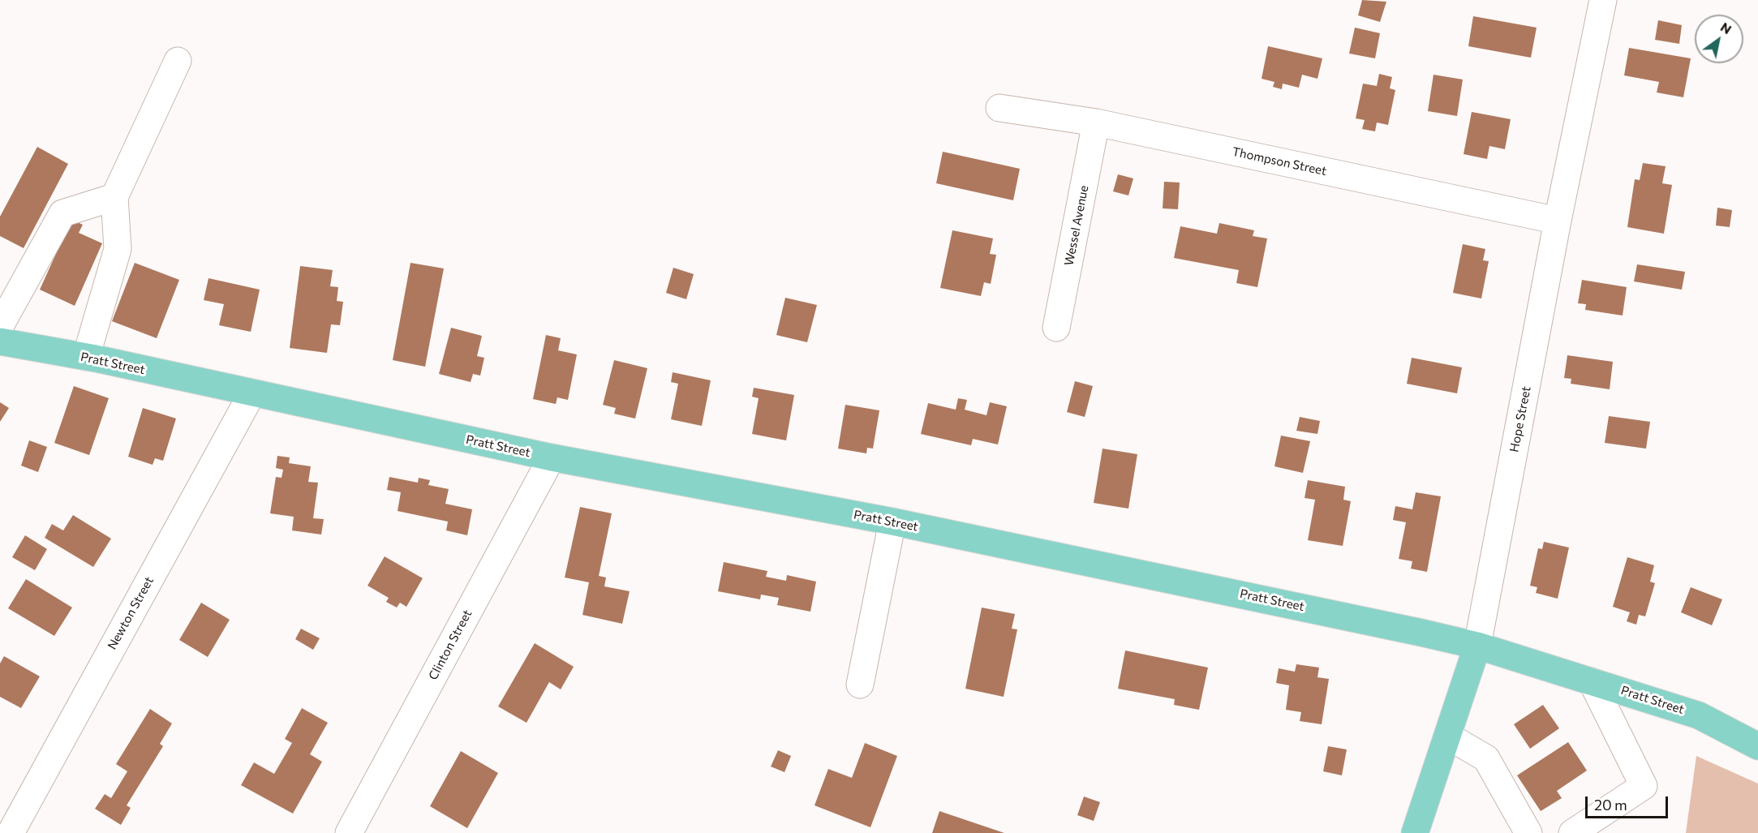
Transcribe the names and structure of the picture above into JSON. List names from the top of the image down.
{
  "streets": {
    "main road": ["Pratt Street", "Hope Street"],
    "street": [
      "Thompson Street",
      "Wessel Avenue",
      "Newton Street",
      "Clinton Street"
    ]
  },
  "crossings": [
    ["Thompson Street", "Wessel Avenue"],
    ["Thompson Street", "Hope Street"],
    ["Pratt Street", "Hope Street"],
    ["Pratt Street", "Newton Street"],
    ["Pratt Street", "Clinton Street"]
  ],
  "scale_bar": "20 m",
  "north": "top right"
}
